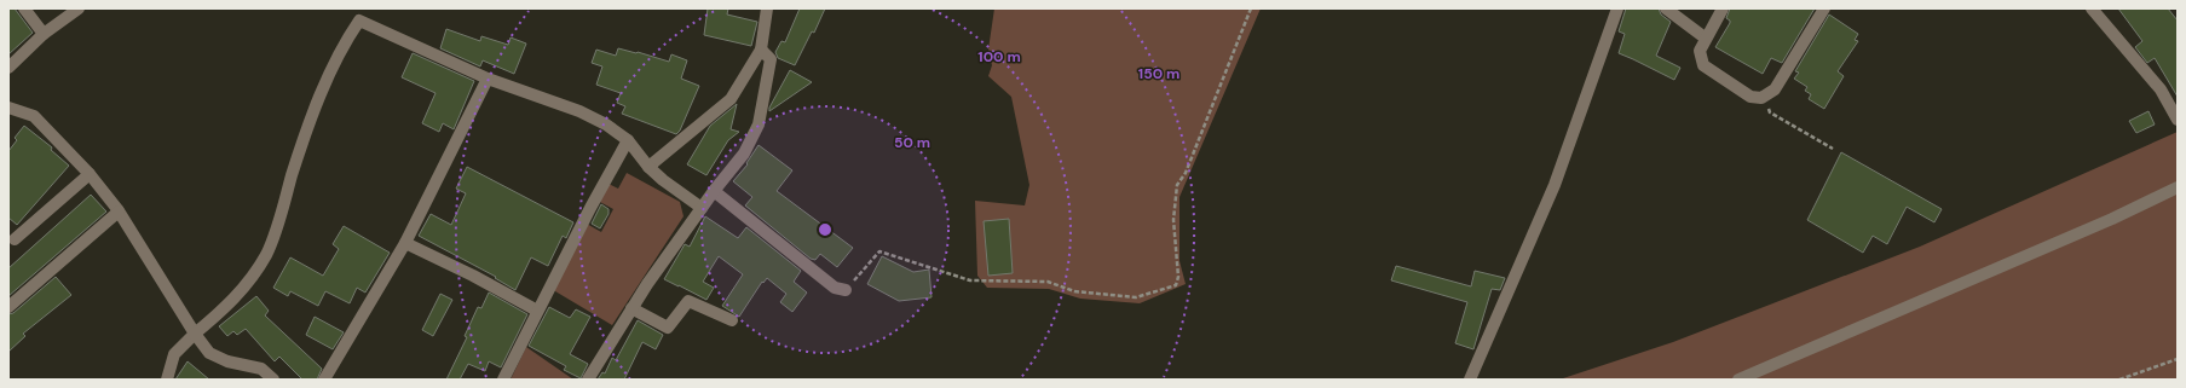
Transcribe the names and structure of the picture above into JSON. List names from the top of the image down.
{
  "rings": ["100 m", "150 m", "50 m"]
}
